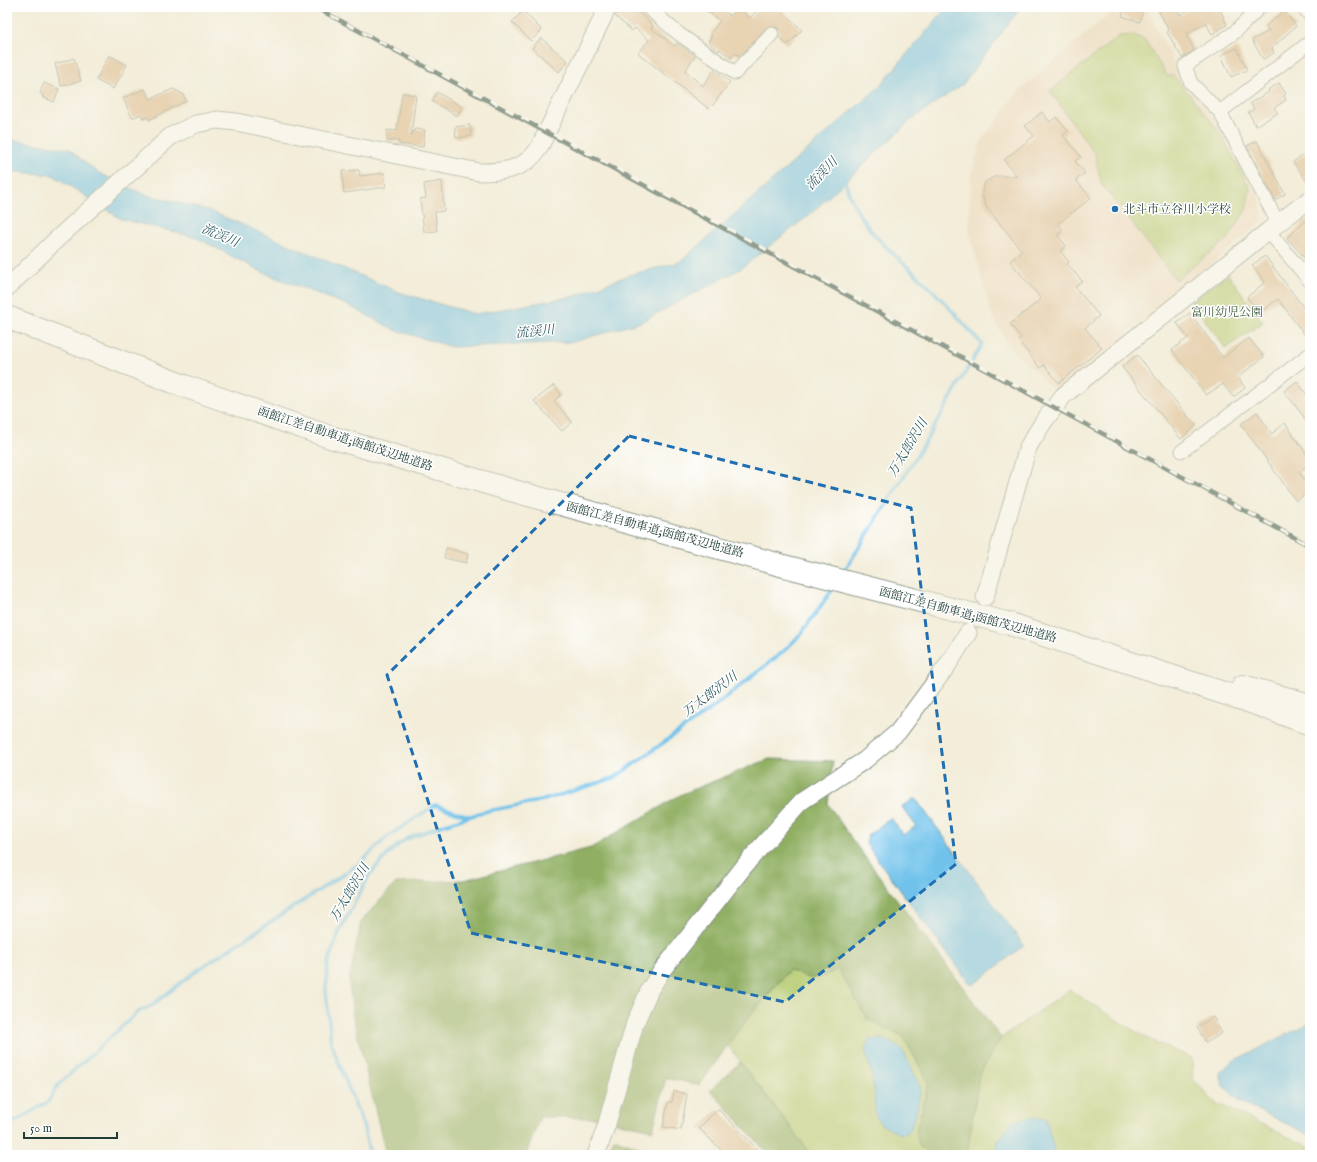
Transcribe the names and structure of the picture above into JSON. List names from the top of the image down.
{
  "streets": {
    "highway": ["函館江差自動車道;函館茂辺地道路"]
  },
  "water": ["流渓川", "万太郎沢川"],
  "parks": ["富川幼児公園"],
  "places": ["北斗市立谷川小学校"],
  "scale_bar": "50 m"
}
